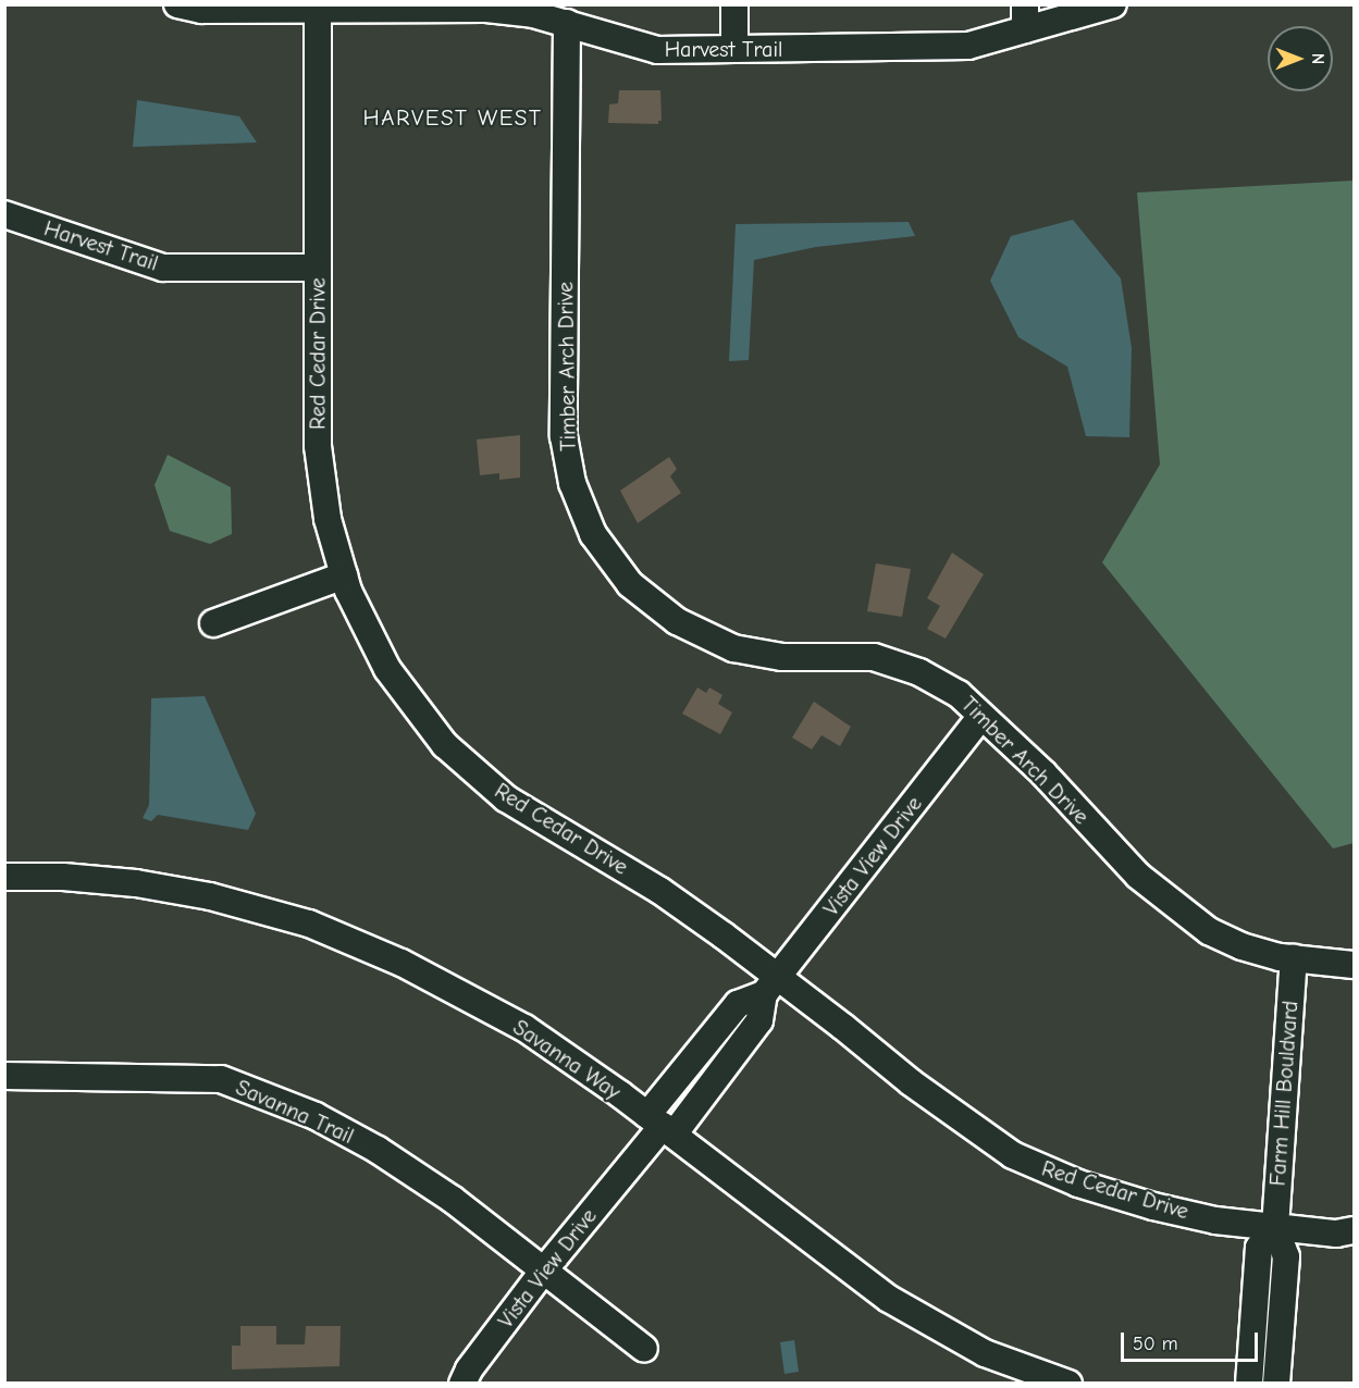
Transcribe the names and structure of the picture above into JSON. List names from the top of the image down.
{
  "streets": {
    "street": [
      "Harvest Trail",
      "Red Cedar Drive",
      "Timber Arch Drive",
      "Vista View Drive",
      "Savanna Way",
      "Farm Hill Bouldvard",
      "Savanna Trail"
    ]
  },
  "crossings": [
    ["Harvest Trail", "Red Cedar Drive"],
    ["Harvest Trail", "Timber Arch Drive"],
    ["Red Cedar Drive", "Vista View Drive"],
    ["Red Cedar Drive", "Farm Hill Bouldvard"],
    ["Timber Arch Drive", "Vista View Drive"],
    ["Timber Arch Drive", "Farm Hill Bouldvard"],
    ["Vista View Drive", "Savanna Way"],
    ["Vista View Drive", "Savanna Trail"]
  ],
  "districts": ["HARVEST WEST"],
  "scale_bar": "50 m",
  "north": "right"
}
